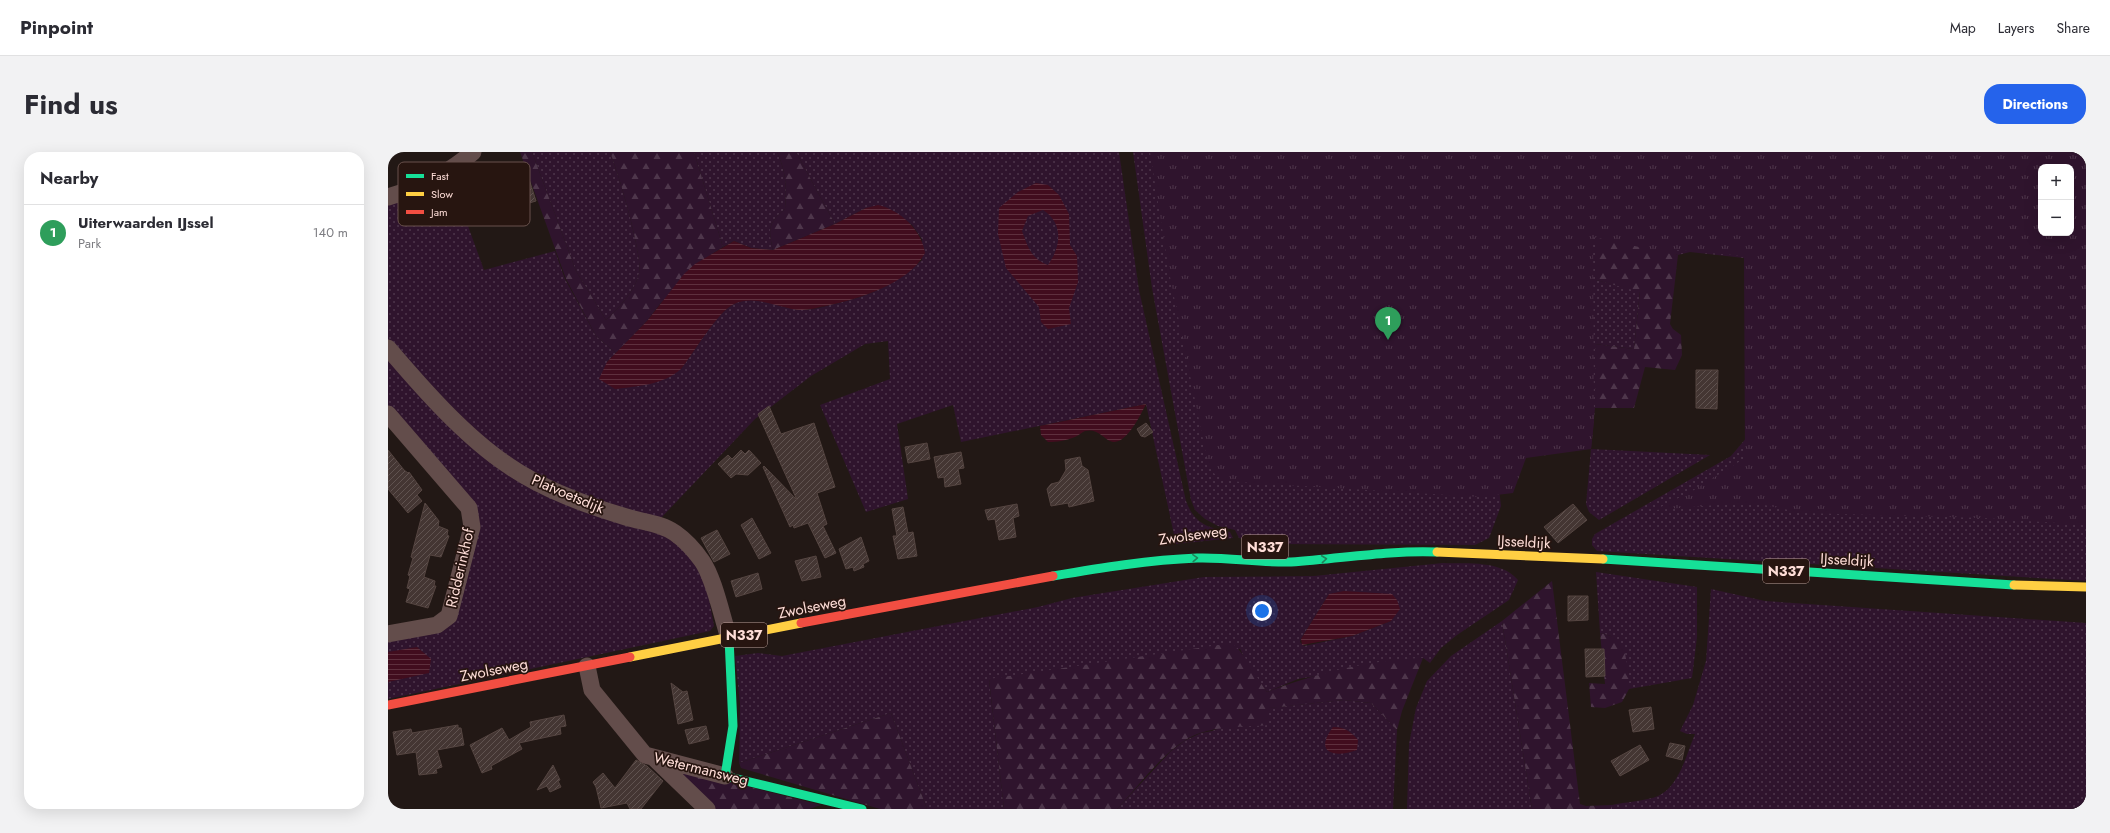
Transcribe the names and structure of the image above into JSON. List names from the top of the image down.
{
  "streets": {
    "main road": [
      "Zwolseweg",
      "IJsseldijk",
      "N337",
      "Wetermansweg"
    ],
    "street": ["Platvoetsdijk", "Ridderinkhof"]
  },
  "crossings": [
    ["Platvoetsdijk", "Zwolseweg"],
    ["Zwolseweg", "IJsseldijk"],
    ["Zwolseweg", "Wetermansweg"]
  ],
  "legend": ["Fast", "Slow", "Jam"],
  "page": {
    "header": "Pinpoint",
    "nav": ["Map", "Layers", "Share"],
    "title": "Find us",
    "buttons": "Directions",
    "heading": "Nearby",
    "map_buttons": ["+", "−"],
    "list": [
      {
        "mark": "1",
        "name": "Uiterwaarden IJssel",
        "note": "Park",
        "value": "140 m"
      }
    ],
    "pins": "1"
  }
}
